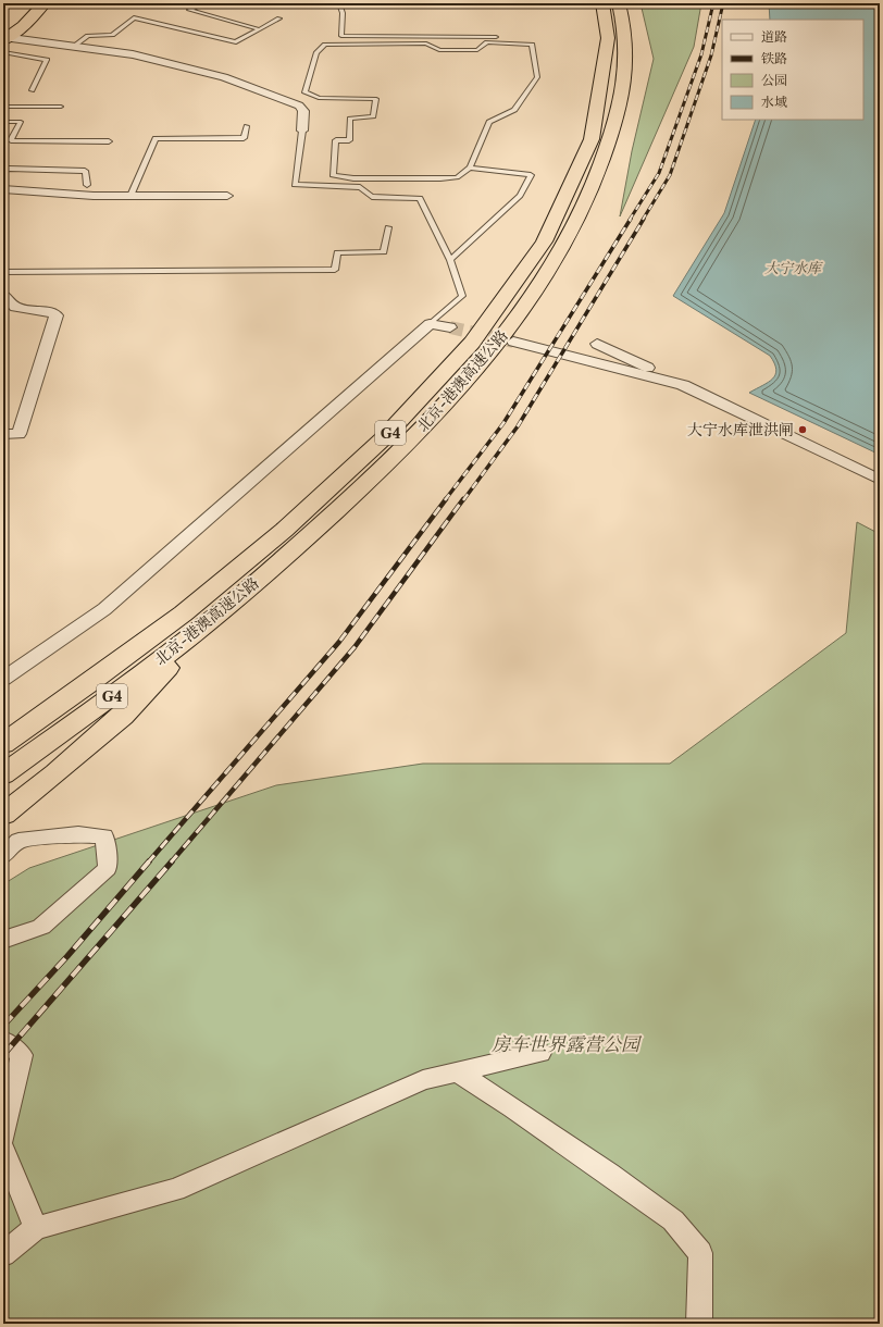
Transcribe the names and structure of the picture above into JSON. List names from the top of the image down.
{
  "streets": {
    "highway": ["北京-港澳高速公路", "G4"]
  },
  "water": ["大宁水库"],
  "parks": ["房车世界露营公园"],
  "places": ["大宁水库泄洪闸"],
  "legend": [
    "道路",
    "铁路",
    "公园",
    "水域"
  ]
}
